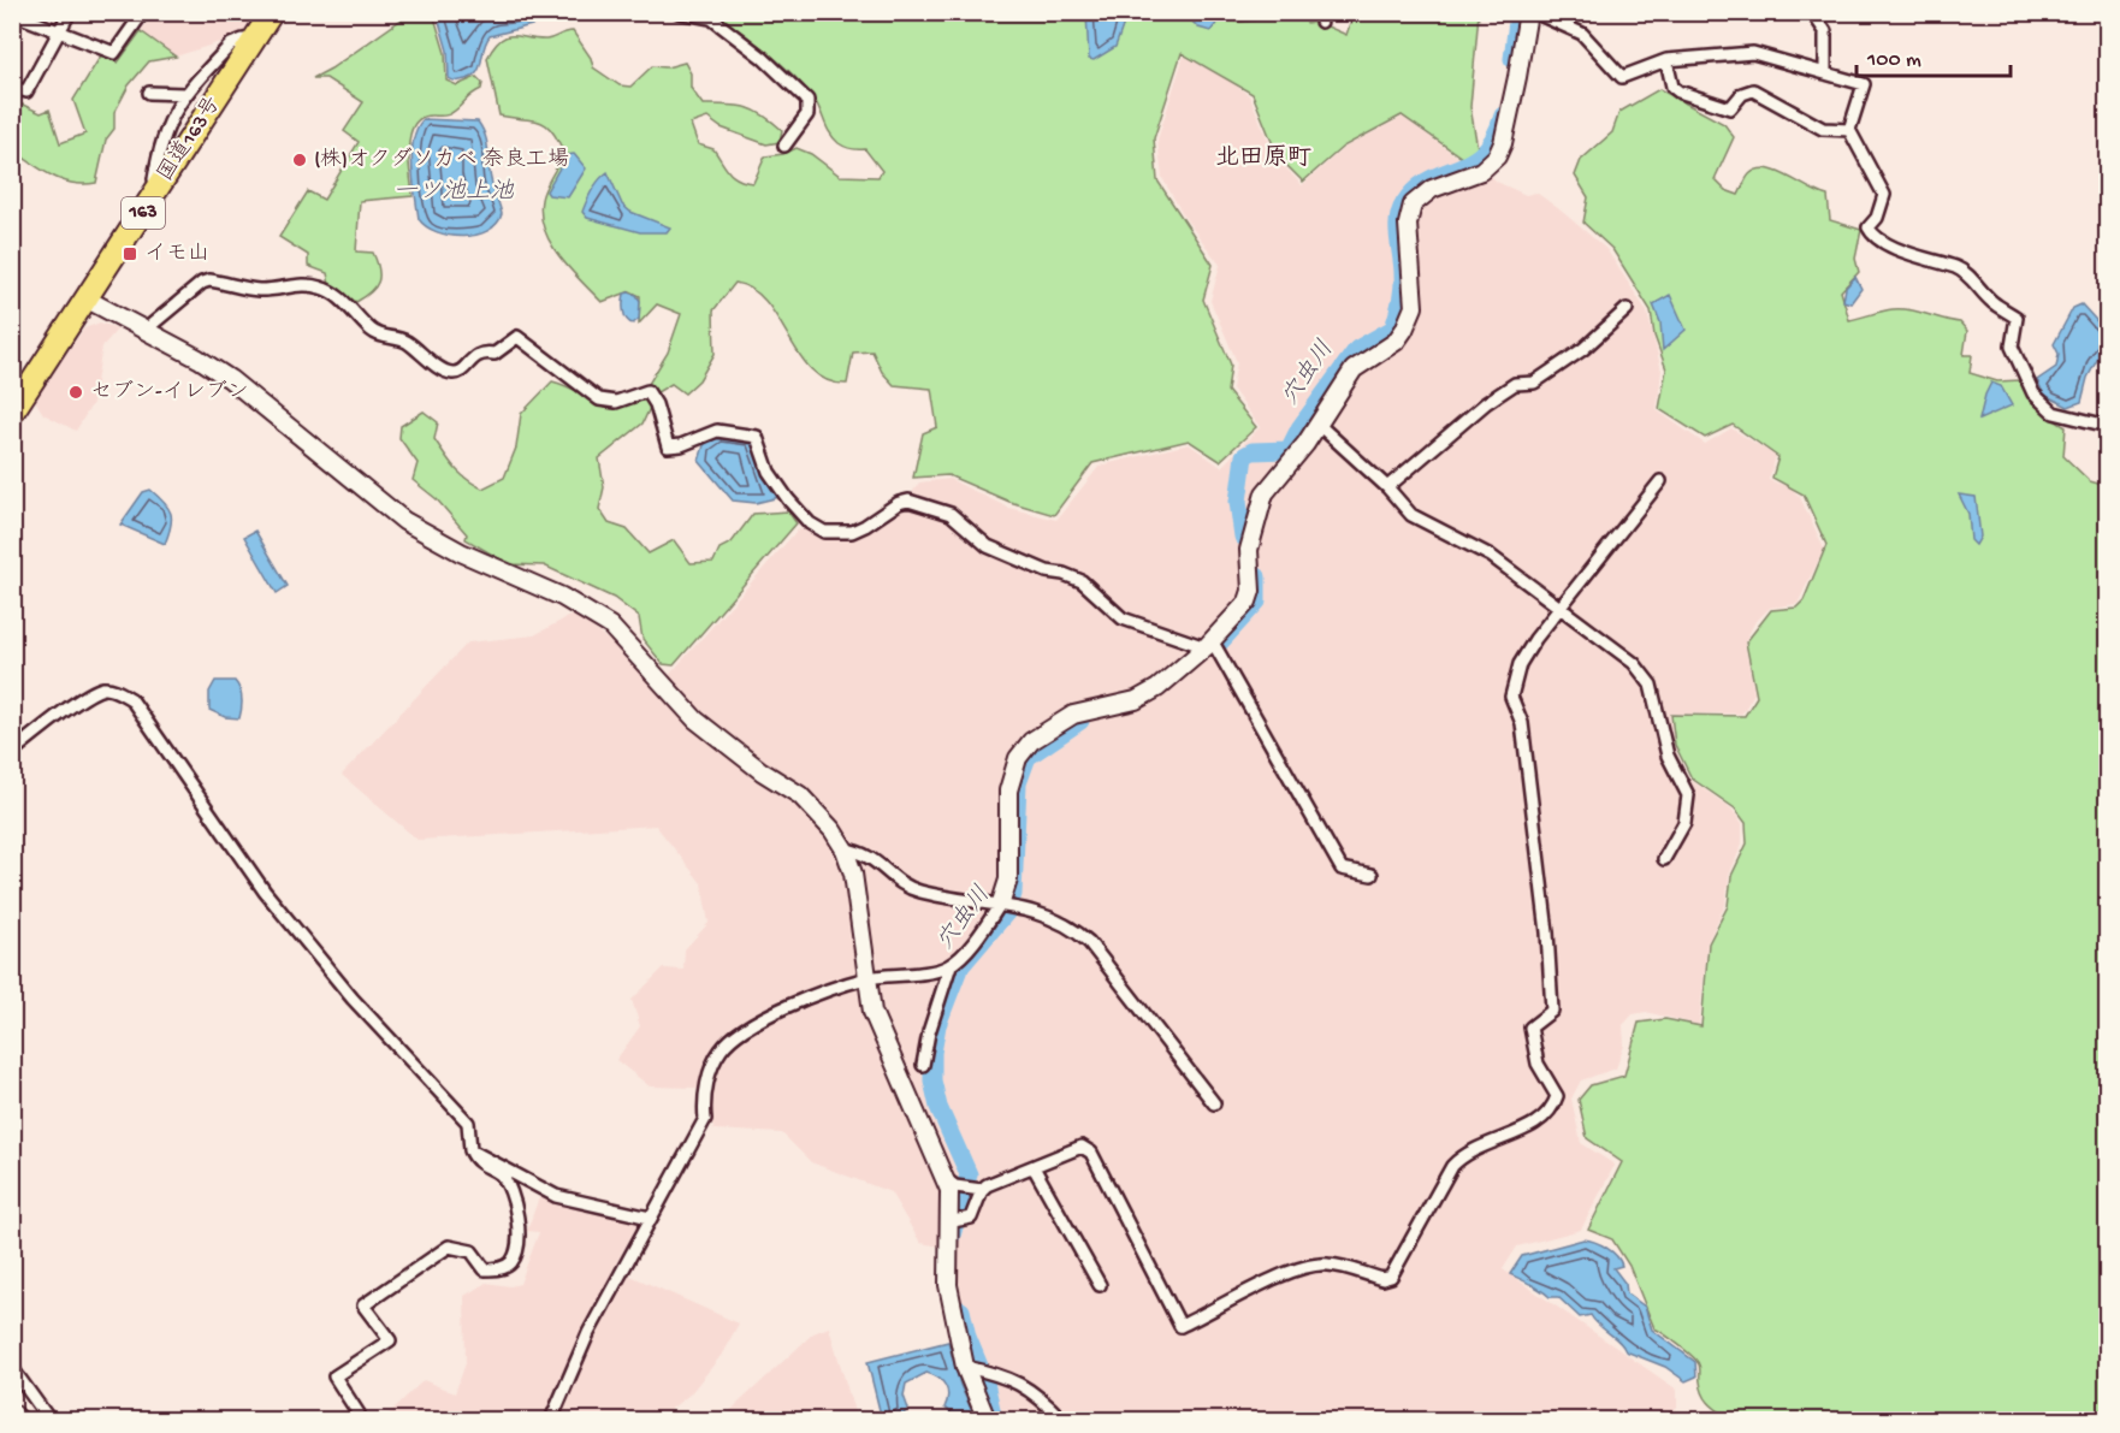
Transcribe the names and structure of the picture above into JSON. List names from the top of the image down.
{
  "streets": {
    "highway": ["国道163号", "163"]
  },
  "districts": ["北田原町"],
  "water": ["一ツ池上池", "穴虫川"],
  "places": {
    "other": ["(株)オクダソカベ 奈良工場", "セブン-イレブン"],
    "transit": ["イモ山"]
  },
  "scale_bar": "100 m"
}
